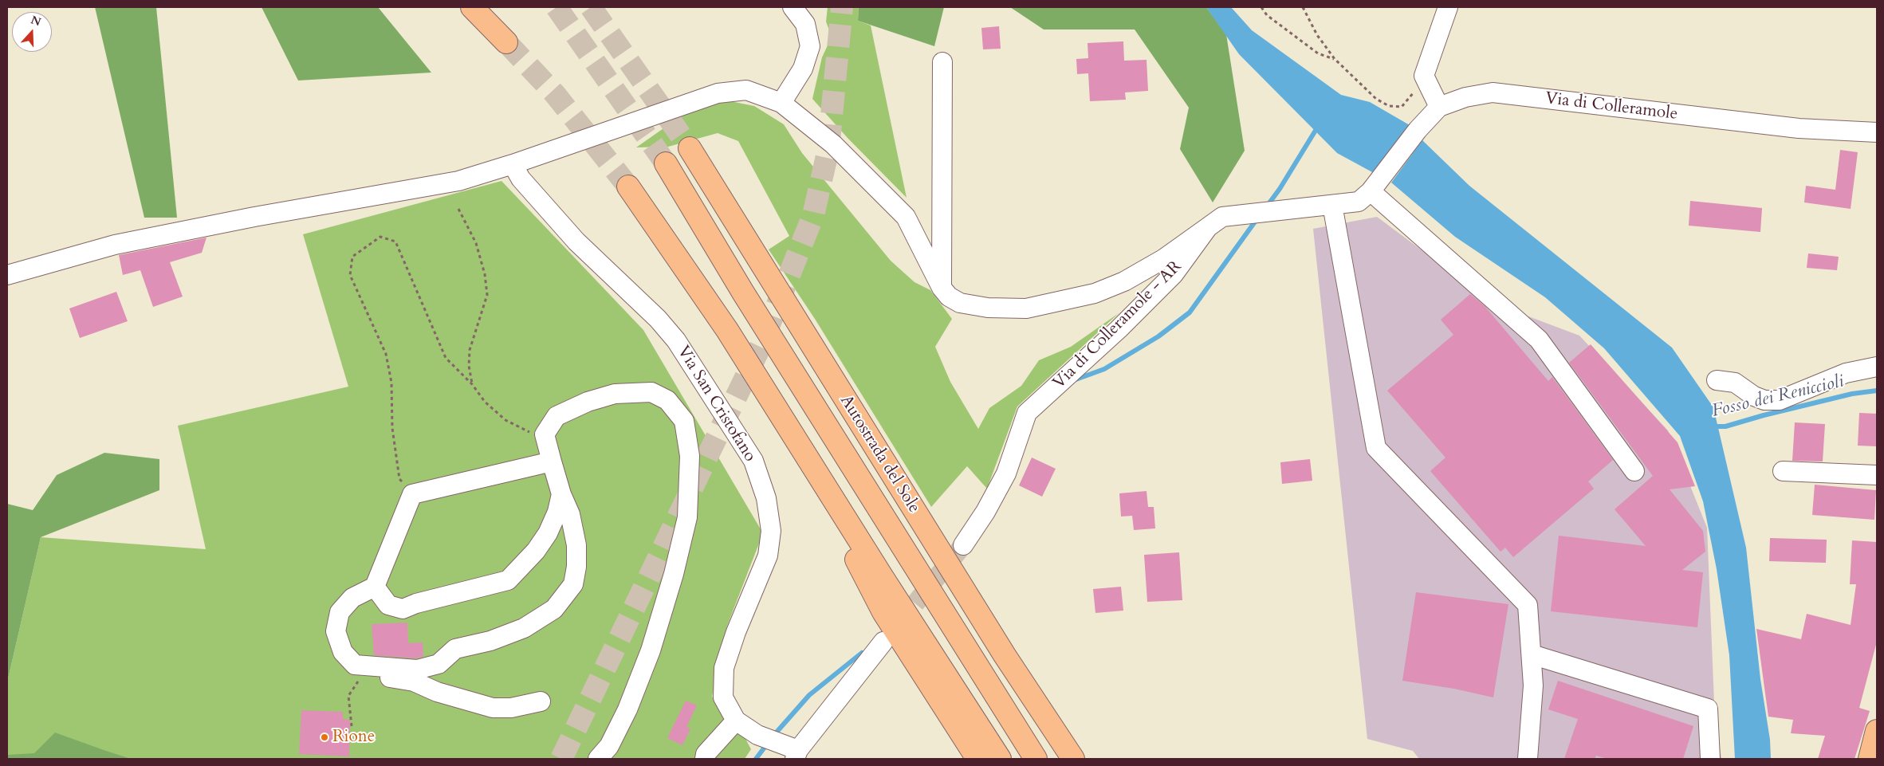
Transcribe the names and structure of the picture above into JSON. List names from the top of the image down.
{
  "streets": {
    "main road": ["Autostrada del Sole"],
    "street": ["Via di Colleramole", "Via di Colleramole - AR", "Via San Cristofano"]
  },
  "crossings": [
    ["Via di Colleramole", "Via di Colleramole - AR"]
  ],
  "water": ["Fosso dei Reniccioli"],
  "places": ["Rione"],
  "north": "top"
}
